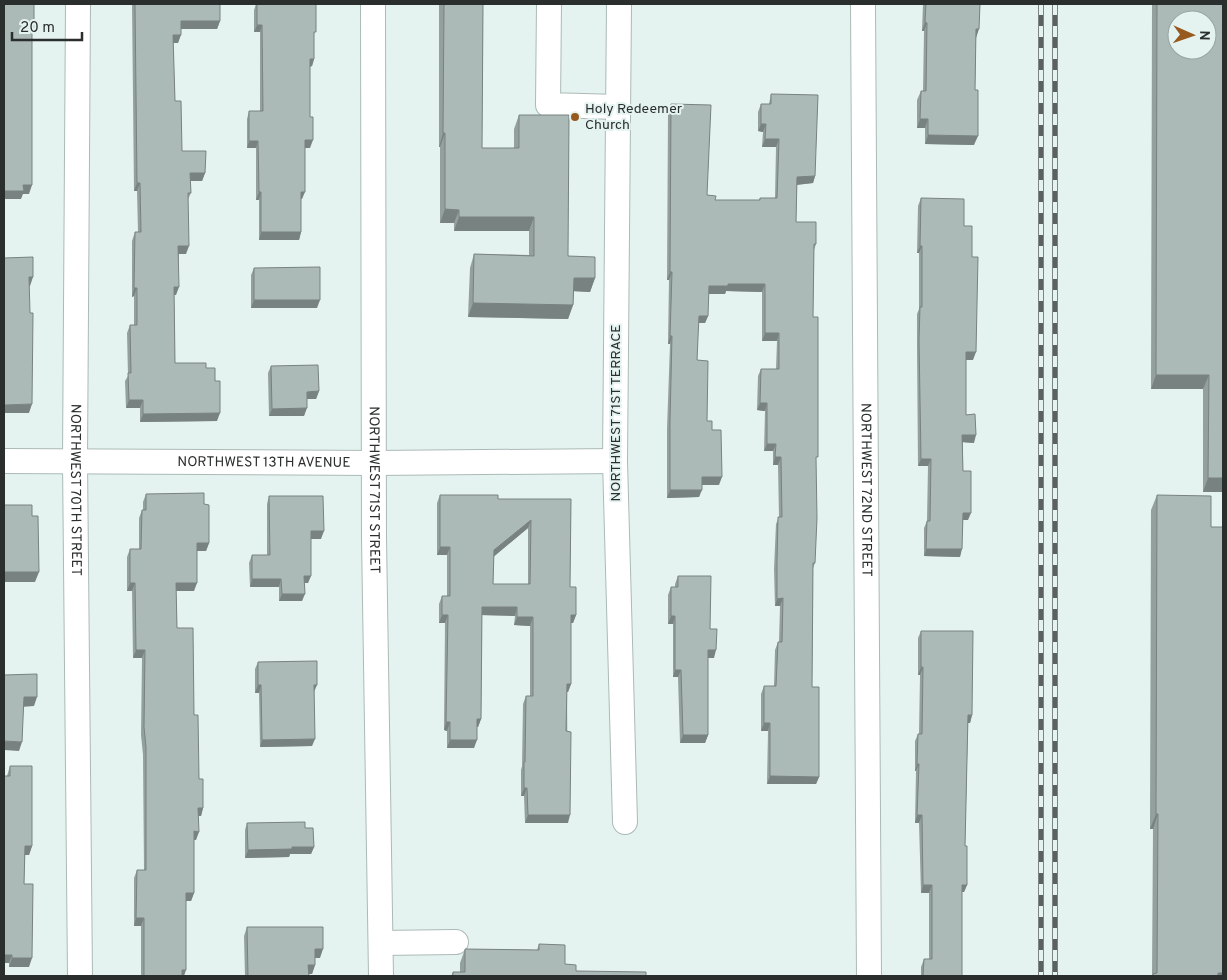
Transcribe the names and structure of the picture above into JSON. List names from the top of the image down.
{
  "streets": {
    "street": [
      "NORTHWEST 71ST TERRACE",
      "NORTHWEST 13TH AVENUE",
      "NORTHWEST 70TH STREET",
      "NORTHWEST 71ST STREET",
      "NORTHWEST 72ND STREET"
    ]
  },
  "crossings": [
    ["NORTHWEST 71ST TERRACE", "NORTHWEST 13TH AVENUE"],
    ["NORTHWEST 13TH AVENUE", "NORTHWEST 70TH STREET"],
    ["NORTHWEST 13TH AVENUE", "NORTHWEST 71ST STREET"]
  ],
  "places": ["Holy Redeemer Church"],
  "scale_bar": "20 m",
  "north": "right"
}
